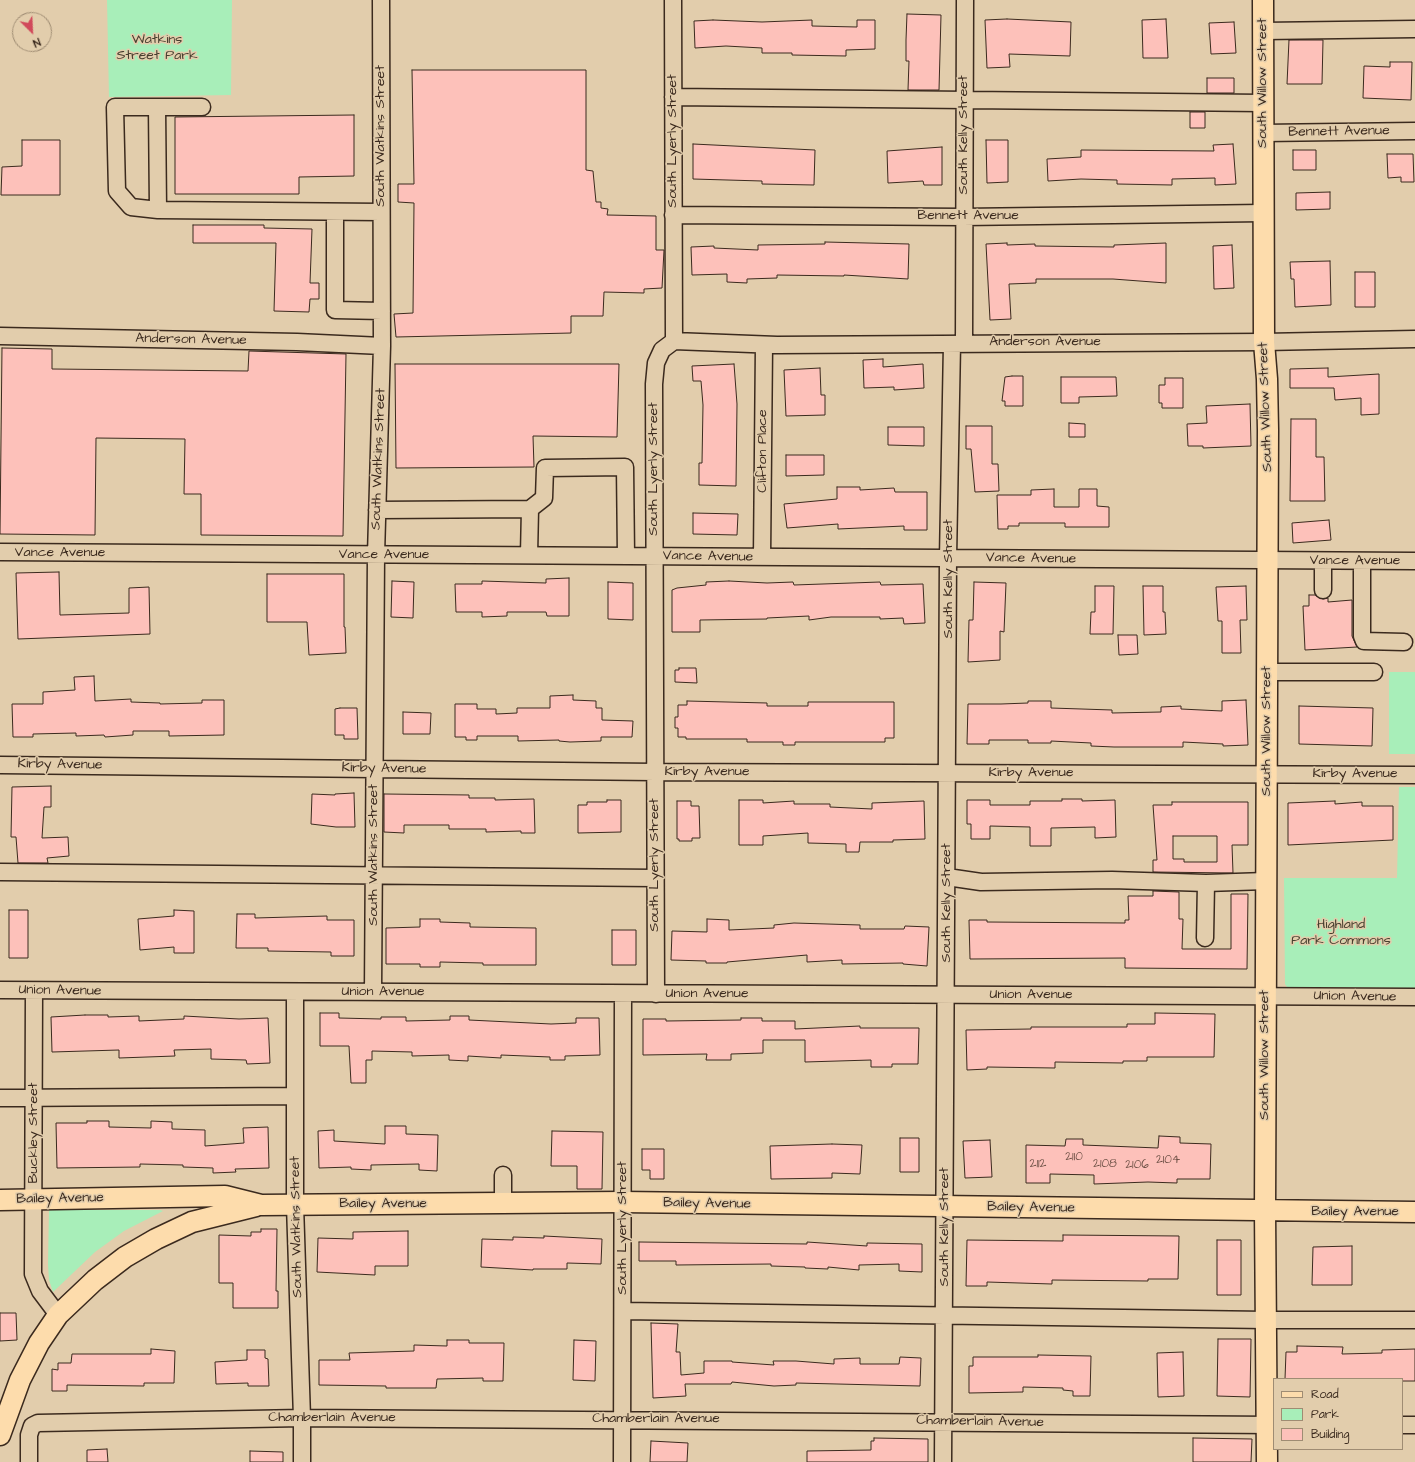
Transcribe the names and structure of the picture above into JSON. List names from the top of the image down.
{
  "streets": {
    "main road": ["South Willow Street", "Bailey Avenue"],
    "street": [
      "Bennett Avenue",
      "South Kelly Street",
      "South Watkins Street",
      "South Lyerly Street",
      "Anderson Avenue",
      "Clifton Place",
      "Vance Avenue",
      "Kirby Avenue",
      "Union Avenue",
      "Buckley Street",
      "Chamberlain Avenue"
    ]
  },
  "crossings": [
    ["South Willow Street", "Bennett Avenue"],
    ["South Willow Street", "Anderson Avenue"],
    ["South Willow Street", "Vance Avenue"],
    ["South Willow Street", "Kirby Avenue"],
    ["South Willow Street", "Union Avenue"],
    ["South Willow Street", "Bailey Avenue"],
    ["South Willow Street", "Chamberlain Avenue"],
    ["Bennett Avenue", "South Kelly Street"],
    ["Bennett Avenue", "South Lyerly Street"],
    ["South Kelly Street", "Anderson Avenue"],
    ["South Kelly Street", "Vance Avenue"],
    ["South Kelly Street", "Kirby Avenue"],
    ["South Kelly Street", "Union Avenue"],
    ["South Kelly Street", "Bailey Avenue"],
    ["South Kelly Street", "Chamberlain Avenue"],
    ["South Watkins Street", "Anderson Avenue"],
    ["South Watkins Street", "Vance Avenue"],
    ["South Watkins Street", "Kirby Avenue"],
    ["South Watkins Street", "Union Avenue"],
    ["South Watkins Street", "Bailey Avenue"],
    ["South Watkins Street", "Chamberlain Avenue"],
    ["South Lyerly Street", "Anderson Avenue"],
    ["South Lyerly Street", "Vance Avenue"],
    ["South Lyerly Street", "Kirby Avenue"],
    ["South Lyerly Street", "Union Avenue"],
    ["South Lyerly Street", "Bailey Avenue"],
    ["South Lyerly Street", "Chamberlain Avenue"],
    ["Anderson Avenue", "Clifton Place"],
    ["Clifton Place", "Vance Avenue"],
    ["Union Avenue", "Buckley Street"],
    ["Buckley Street", "Bailey Avenue"]
  ],
  "parks": ["Watkins Street Park", "Highland Park Commons"],
  "house_numbers": [
    "2110",
    "2104",
    "2112",
    "2108",
    "2106"
  ],
  "legend": ["Road", "Park", "Building"],
  "north": "bottom right"
}
